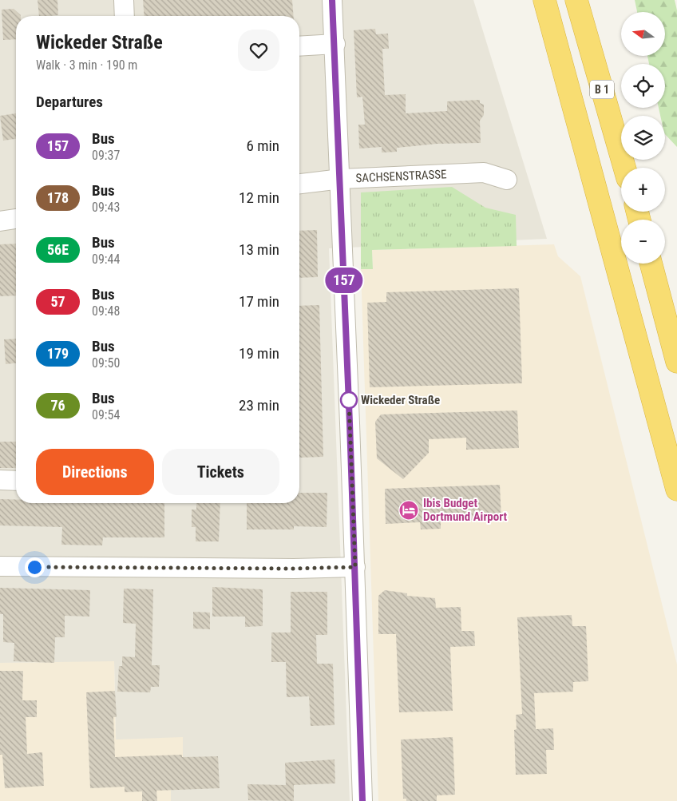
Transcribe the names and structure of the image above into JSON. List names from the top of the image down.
{
  "streets": {
    "highway": ["B 1"],
    "street": ["SACHSENSTRASSE"]
  },
  "places": {
    "other": ["Wickeder Straße"],
    "hotel": ["Ibis Budget Dortmund Airport"]
  },
  "lines": ["bus line 157"],
  "north": "left",
  "page": {
    "on_map": "157",
    "map_buttons": ["+", "−"],
    "heading": [
      ["Wickeder Straße", "Walk · 3 min · 190 m"],
      "Departures"
    ],
    "list": [
      {
        "mark": "157",
        "name": "Bus",
        "note": "09:37",
        "value": "6 min"
      },
      {
        "mark": "178",
        "name": "Bus",
        "note": "09:43",
        "value": "12 min"
      },
      {
        "mark": "56E",
        "name": "Bus",
        "note": "09:44",
        "value": "13 min"
      },
      {
        "mark": "57",
        "name": "Bus",
        "note": "09:48",
        "value": "17 min"
      },
      {
        "mark": "179",
        "name": "Bus",
        "note": "09:50",
        "value": "19 min"
      },
      {
        "mark": "76",
        "name": "Bus",
        "note": "09:54",
        "value": "23 min"
      }
    ],
    "buttons": ["Directions", "Tickets"]
  }
}
